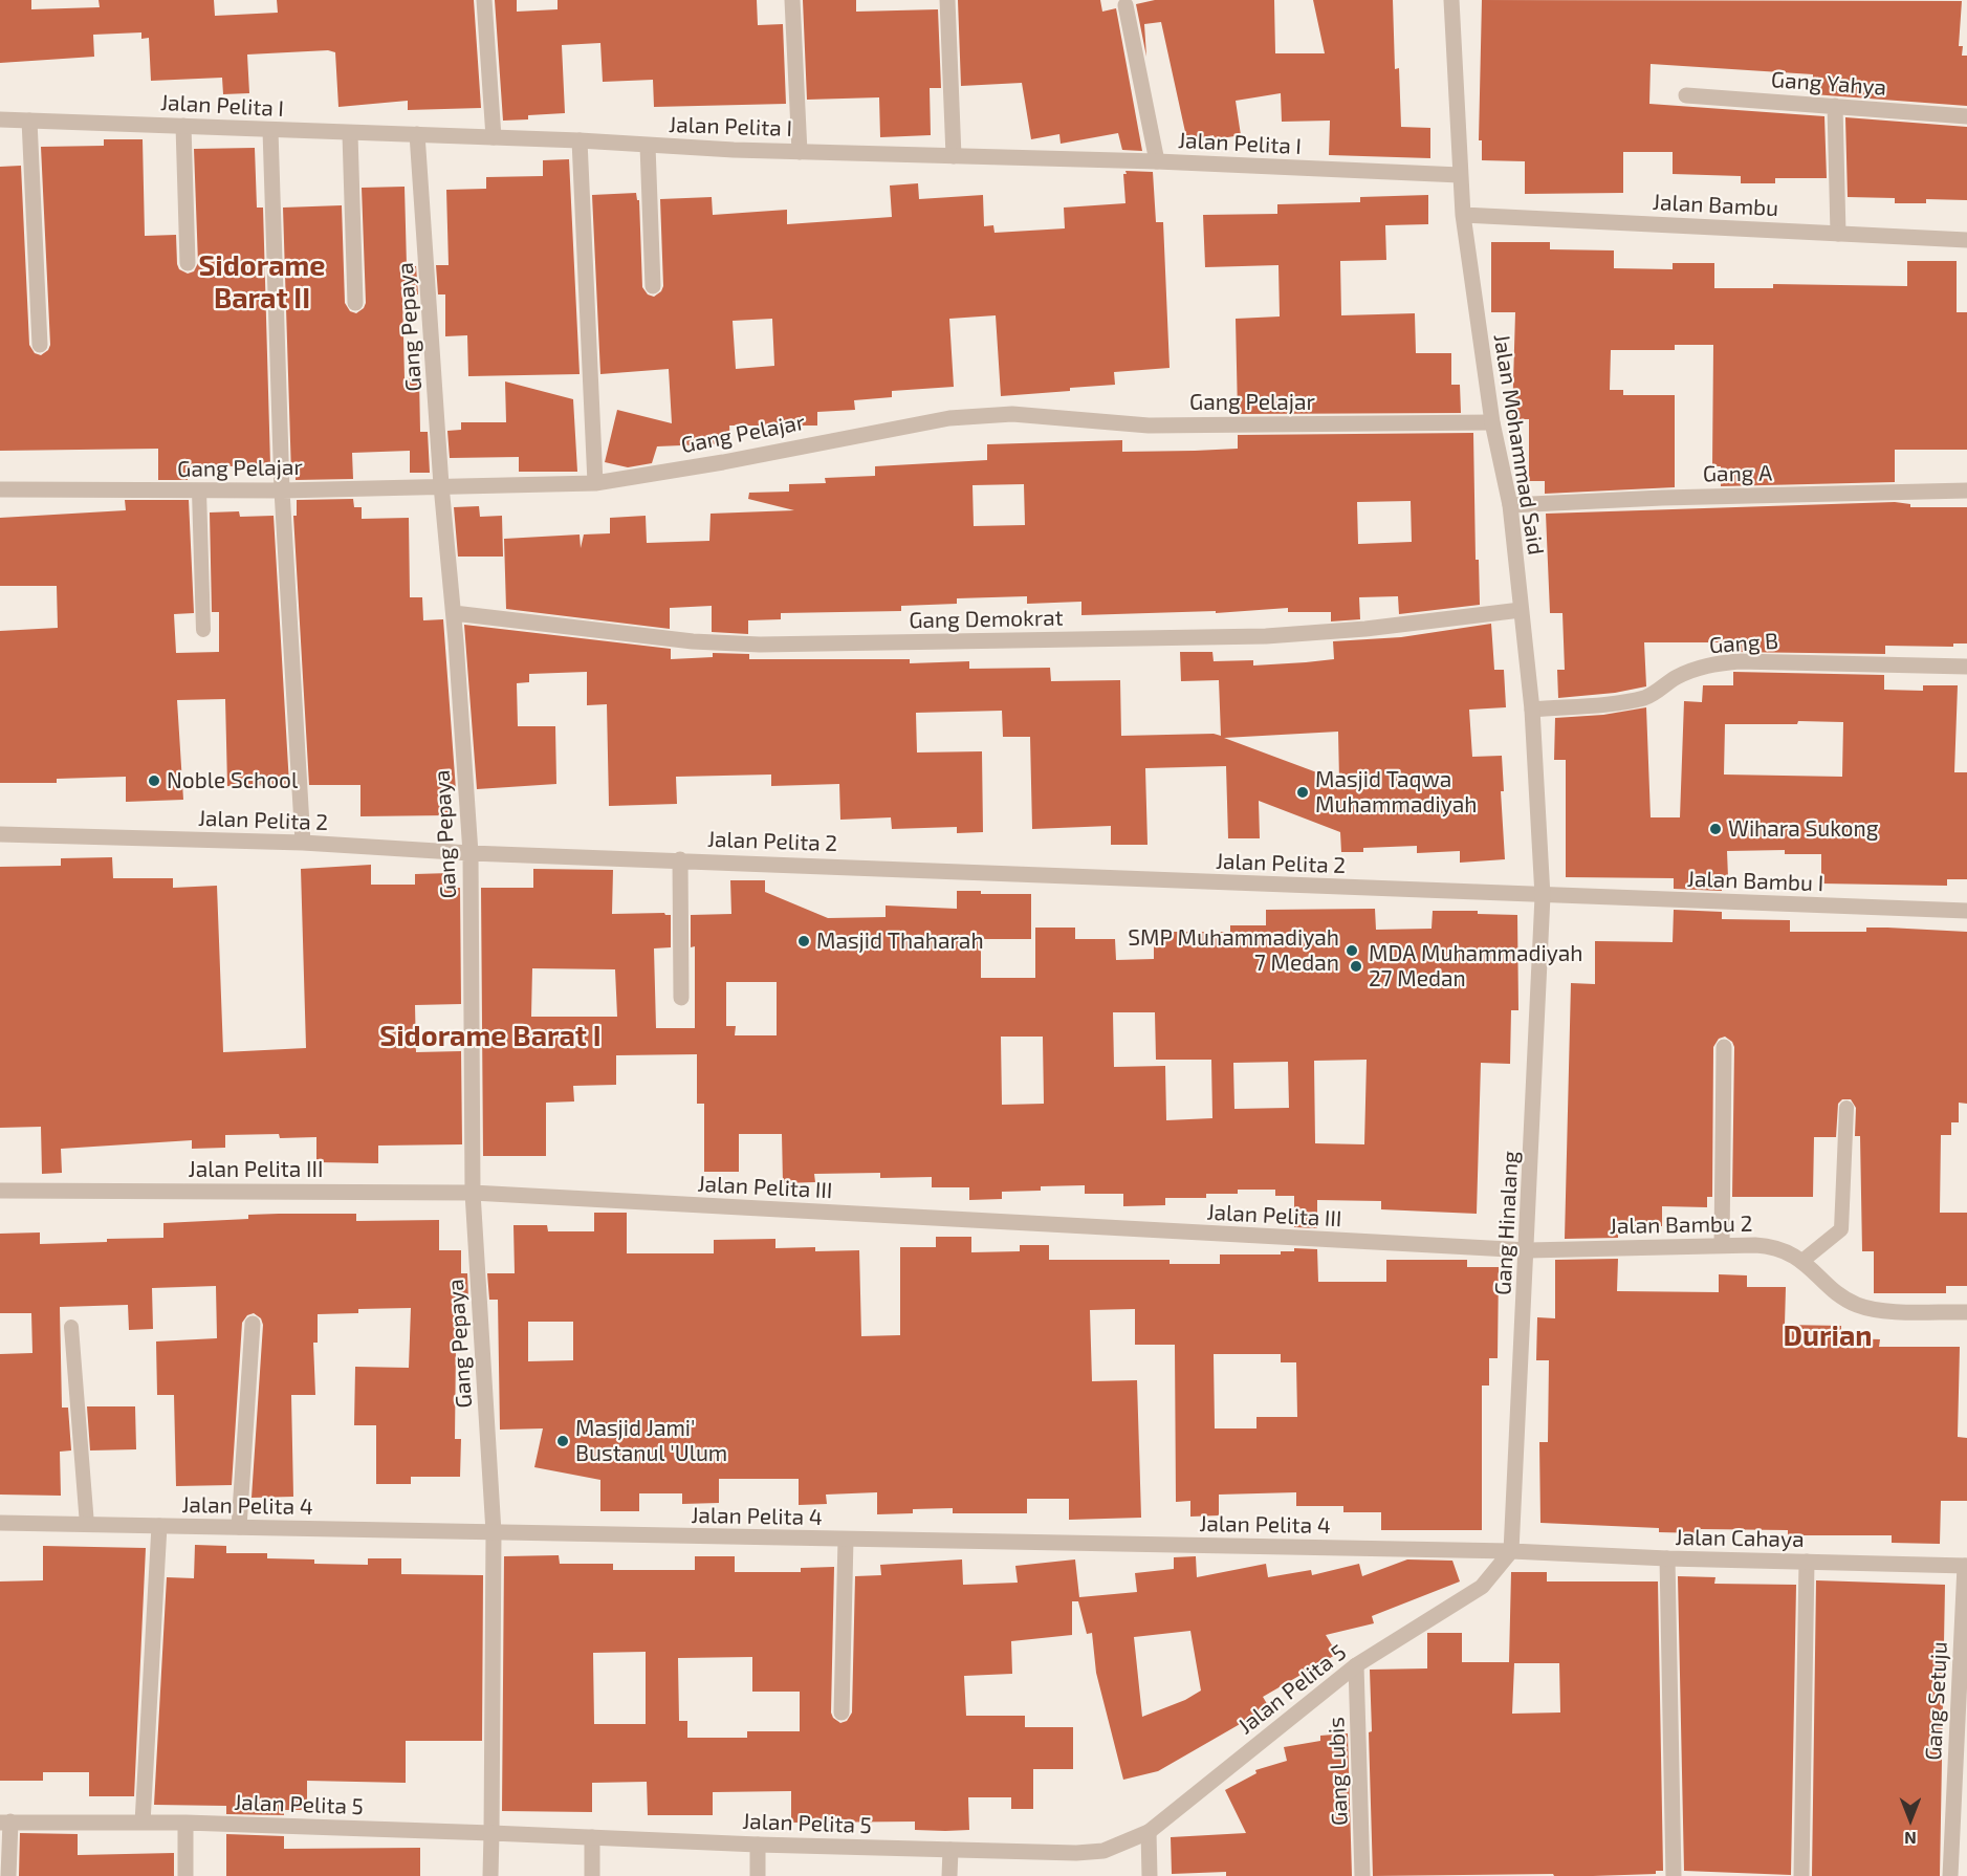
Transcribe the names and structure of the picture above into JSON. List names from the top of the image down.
{
  "streets": {
    "street": [
      "Gang Yahya",
      "Jalan Pelita I",
      "Jalan Bambu",
      "Gang Pepaya",
      "Gang Pelajar",
      "Jalan Mohammad Said",
      "Gang A",
      "Gang Demokrat",
      "Gang B",
      "Jalan Pelita 2",
      "Jalan Bambu I",
      "Jalan Pelita III",
      "Gang Hinalang",
      "Jalan Bambu 2",
      "Jalan Pelita 4",
      "Jalan Cahaya",
      "Jalan Pelita 5",
      "Gang Setuju",
      "Gang Lubis"
    ]
  },
  "crossings": [
    ["Jalan Pelita I", "Gang Pepaya"],
    ["Jalan Pelita I", "Jalan Mohammad Said"],
    ["Jalan Bambu", "Jalan Mohammad Said"],
    ["Gang Pepaya", "Gang Pelajar"],
    ["Gang Pepaya", "Gang Demokrat"],
    ["Gang Pepaya", "Jalan Pelita 2"],
    ["Gang Pepaya", "Jalan Pelita III"],
    ["Gang Pepaya", "Jalan Pelita 4"],
    ["Gang Pepaya", "Jalan Pelita 5"],
    ["Gang Pelajar", "Jalan Mohammad Said"],
    ["Jalan Mohammad Said", "Gang A"],
    ["Jalan Mohammad Said", "Gang Demokrat"],
    ["Jalan Mohammad Said", "Gang B"],
    ["Jalan Mohammad Said", "Jalan Pelita 2"],
    ["Jalan Mohammad Said", "Jalan Bambu I"],
    ["Jalan Mohammad Said", "Gang Hinalang"],
    ["Jalan Pelita 2", "Jalan Bambu I"],
    ["Jalan Pelita 2", "Gang Hinalang"],
    ["Jalan Bambu I", "Gang Hinalang"],
    ["Jalan Pelita III", "Gang Hinalang"],
    ["Jalan Pelita III", "Jalan Bambu 2"],
    ["Gang Hinalang", "Jalan Bambu 2"],
    ["Gang Hinalang", "Jalan Pelita 4"],
    ["Gang Hinalang", "Jalan Cahaya"],
    ["Gang Hinalang", "Jalan Pelita 5"],
    ["Jalan Pelita 4", "Jalan Cahaya"],
    ["Jalan Pelita 4", "Jalan Pelita 5"],
    ["Jalan Cahaya", "Jalan Pelita 5"],
    ["Jalan Cahaya", "Gang Setuju"],
    ["Jalan Pelita 5", "Gang Lubis"]
  ],
  "districts": ["Sidorame Barat II", "Sidorame Barat I", "Durian"],
  "places": [
    "Noble School",
    "Masjid Taqwa Muhammadiyah",
    "Wihara Sukong",
    "Masjid Thaharah",
    "SMP Muhammadiyah 7 Medan",
    "MDA Muhammadiyah 27 Medan",
    "Masjid Jami' Bustanul 'Ulum"
  ],
  "north": "bottom"
}
